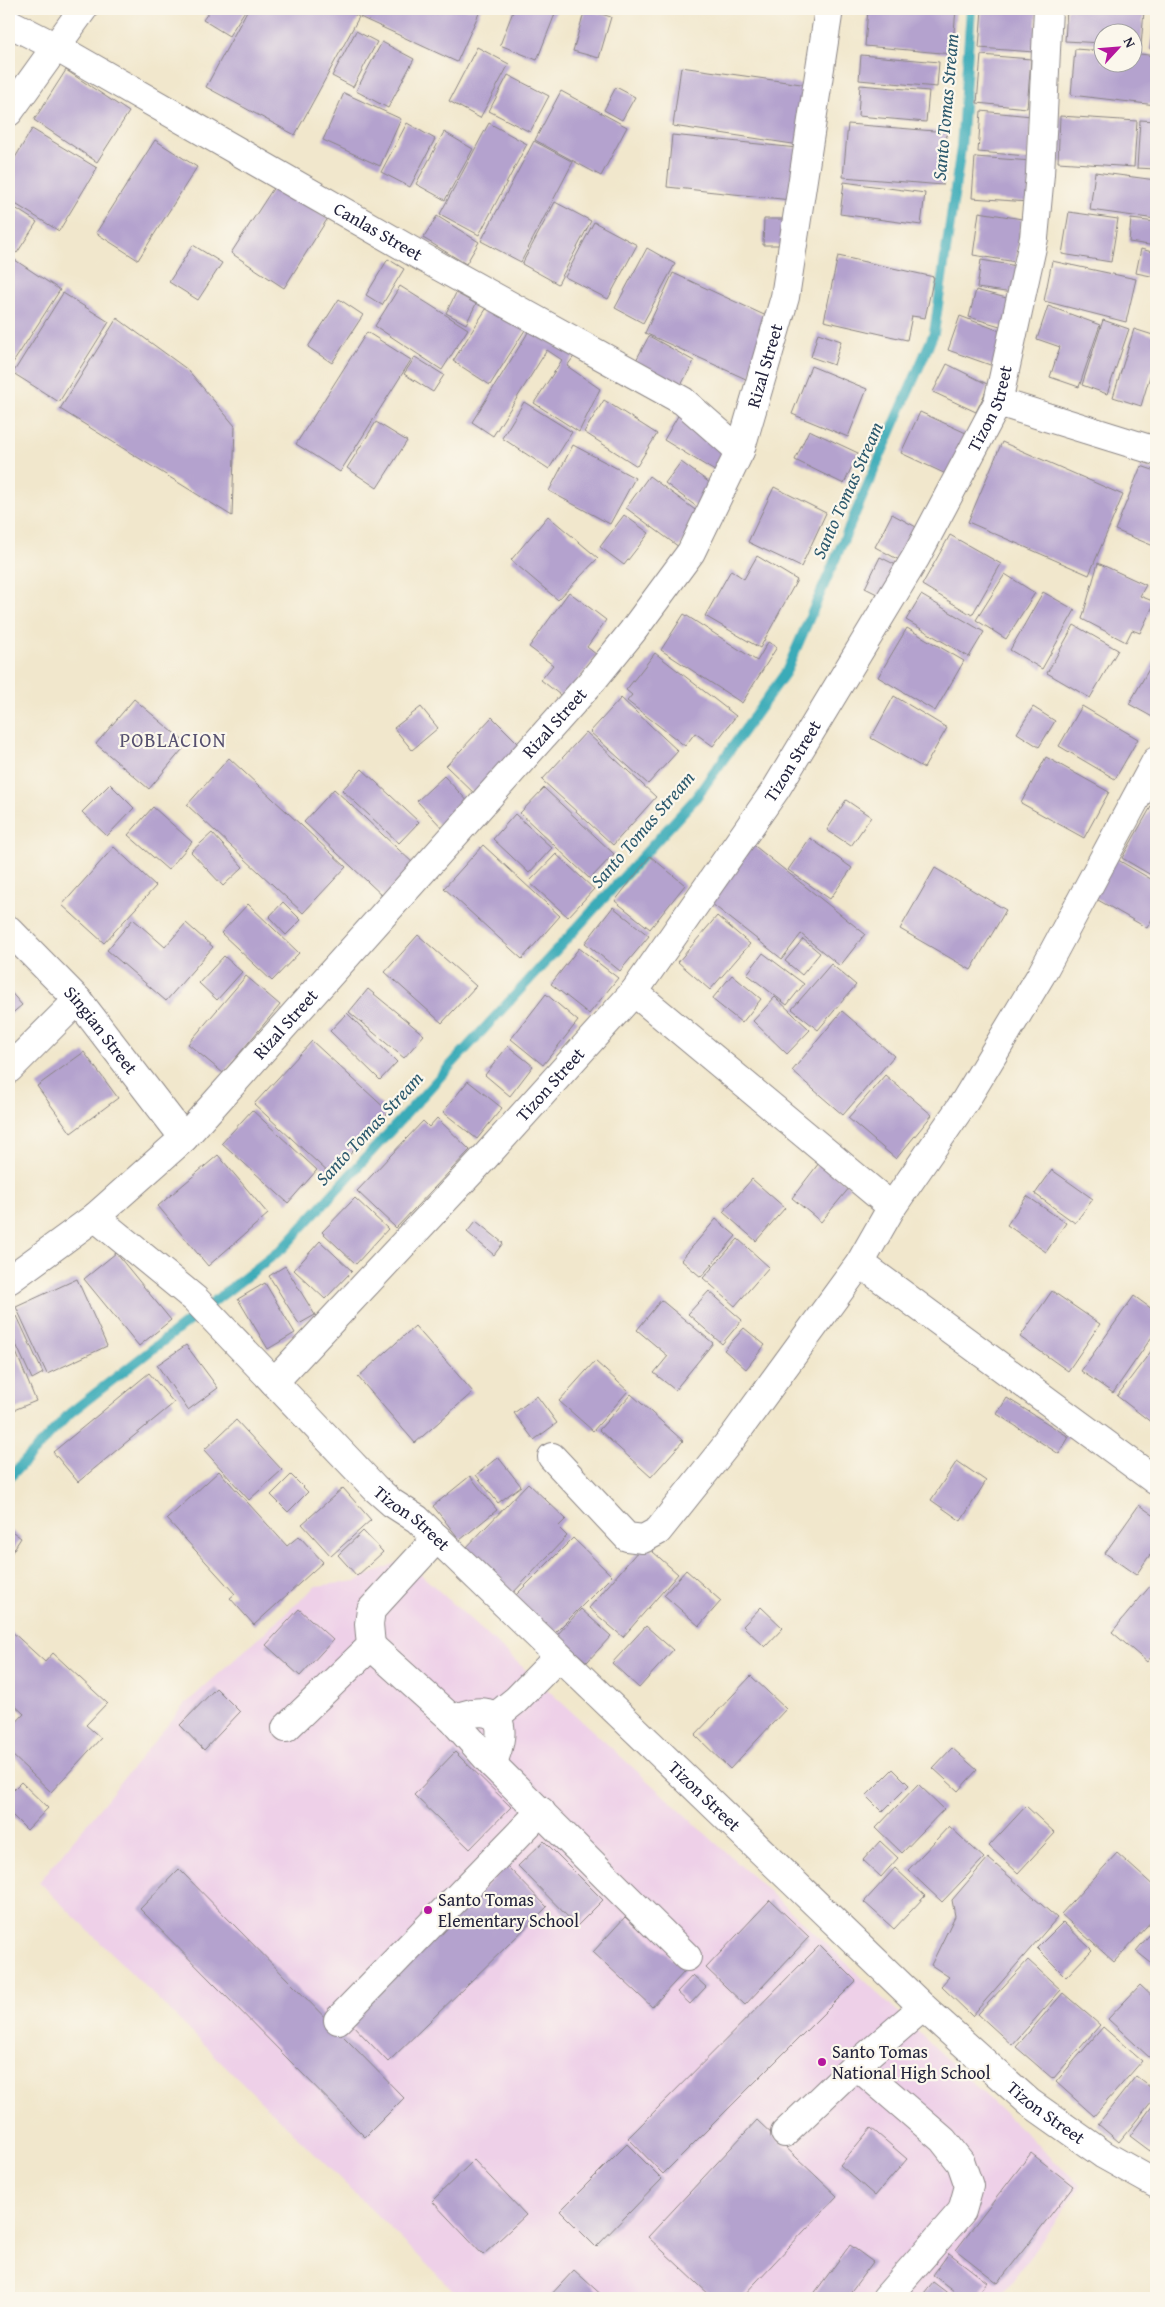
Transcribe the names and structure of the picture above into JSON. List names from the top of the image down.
{
  "streets": {
    "street": [
      "Canlas Street",
      "Rizal Street",
      "Tizon Street",
      "Singian Street"
    ]
  },
  "crossings": [
    ["Canlas Street", "Rizal Street"],
    ["Rizal Street", "Tizon Street"],
    ["Rizal Street", "Singian Street"]
  ],
  "districts": ["POBLACION"],
  "water": ["Santo Tomas Stream"],
  "places": ["Santo Tomas Elementary School", "Santo Tomas National High School"],
  "north": "top right"
}
